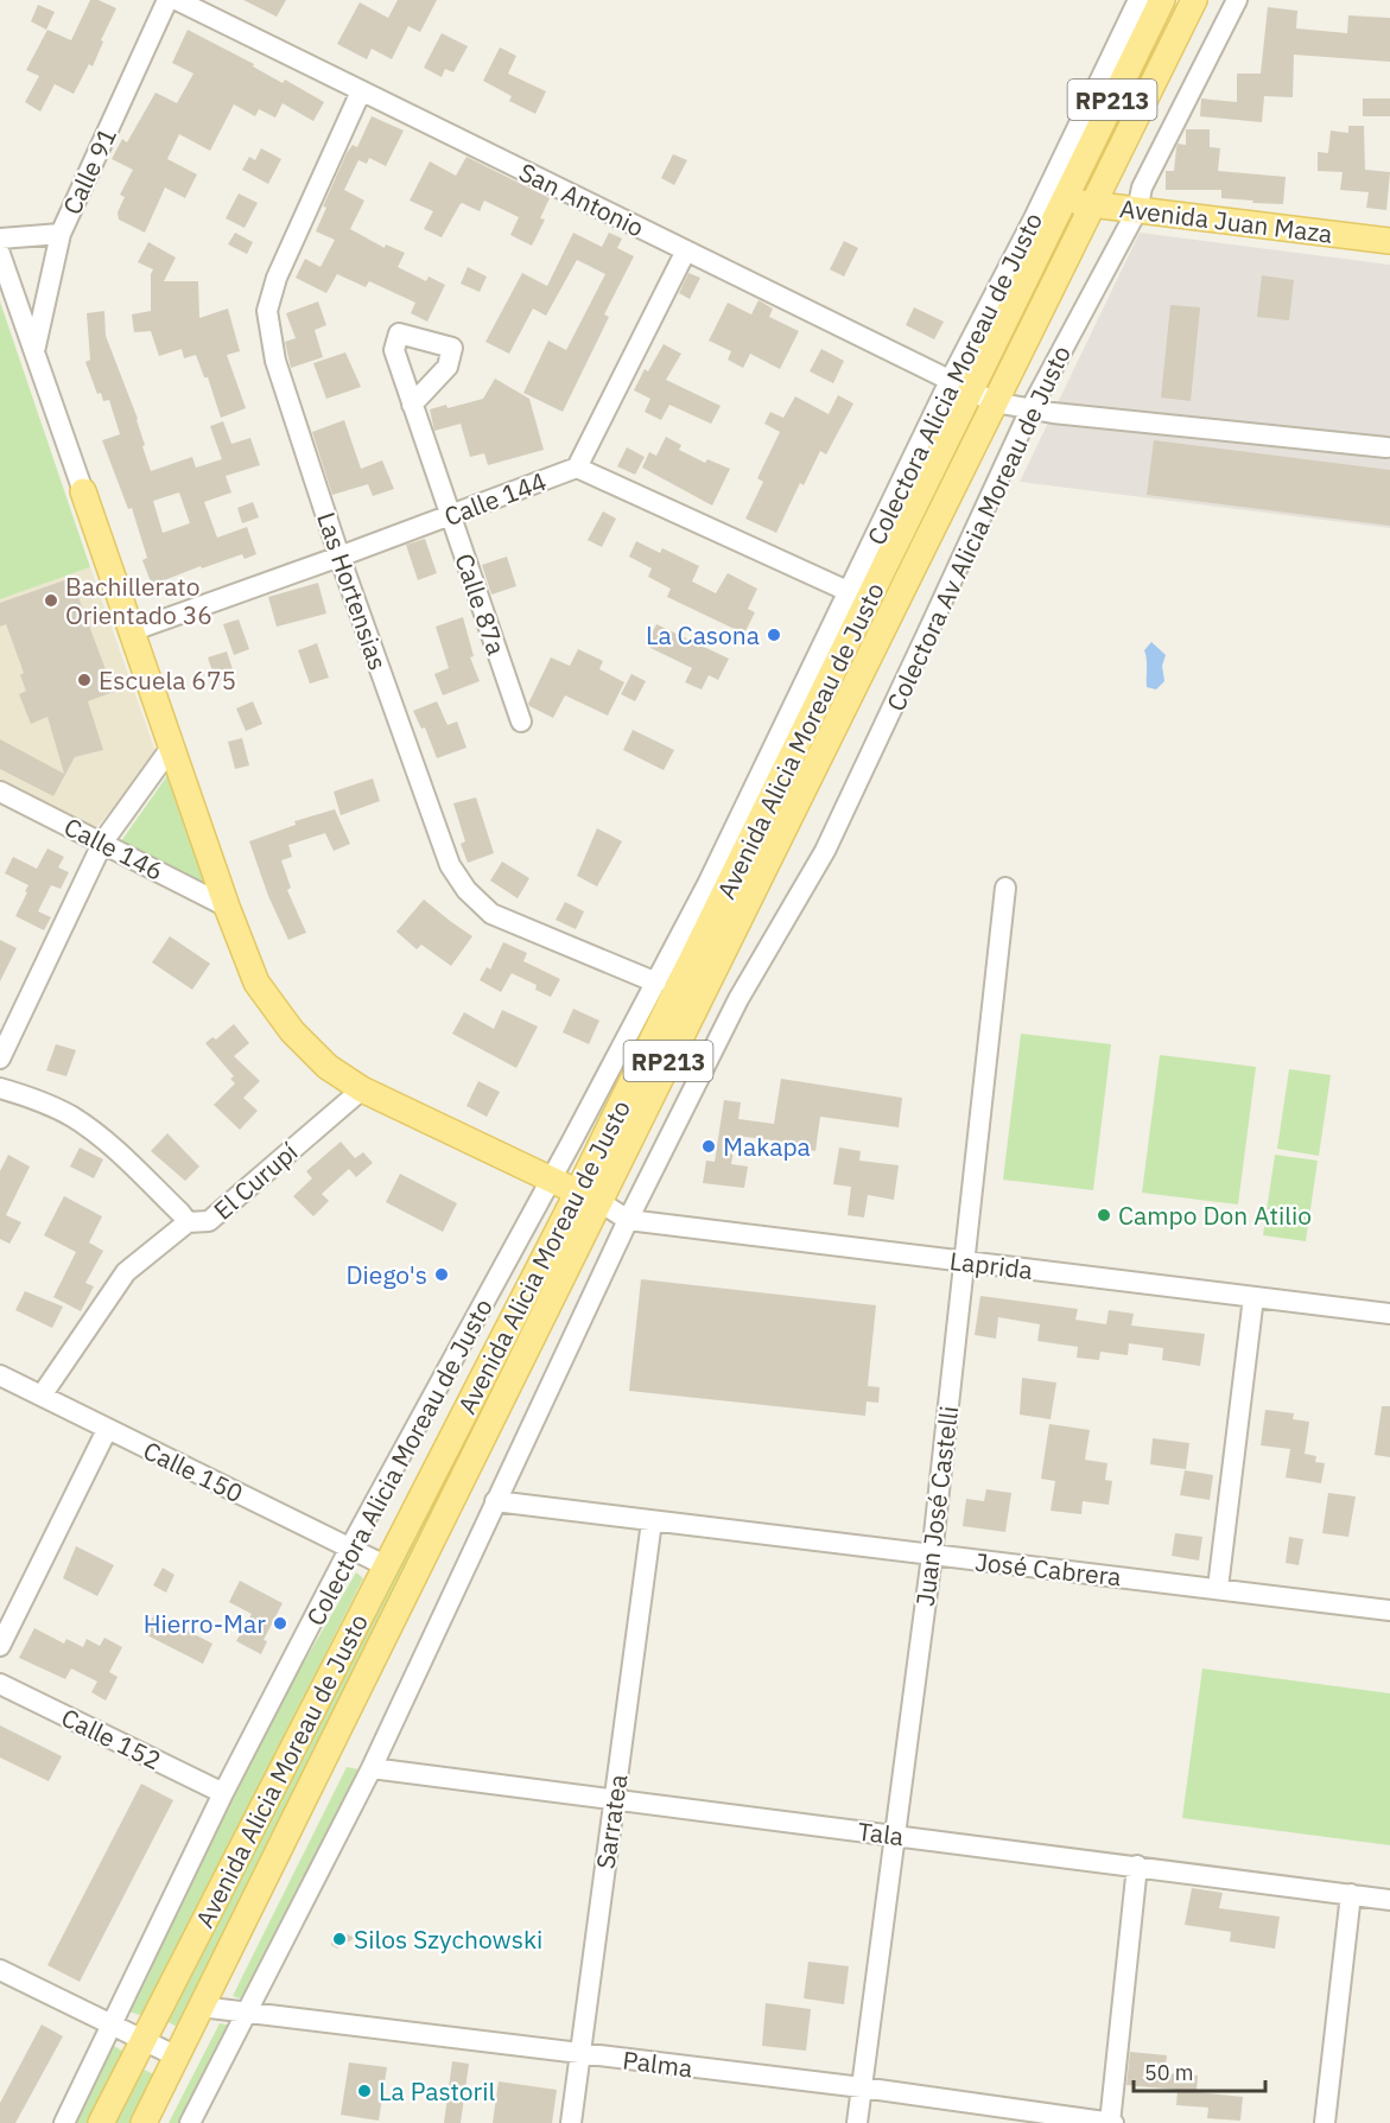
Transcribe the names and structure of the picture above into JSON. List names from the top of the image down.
{
  "streets": {
    "main road": ["RP213", "Avenida Juan Maza", "Avenida Alicia Moreau de Justo"],
    "street": [
      "Calle 91",
      "San Antonio",
      "Colectora Alicia Moreau de Justo",
      "Calle 144",
      "Colectora Av Alicia Moreau de Justo",
      "Las Hortensias",
      "Calle 87a",
      "Calle 146",
      "El Curupí",
      "Laprida",
      "Calle 150",
      "Juan José Castelli",
      "José Cabrera",
      "Calle 152",
      "Sarratea",
      "Tala",
      "Palma"
    ]
  },
  "crossings": [
    ["San Antonio", "Colectora Alicia Moreau de Justo"],
    ["San Antonio", "Colectora Av Alicia Moreau de Justo"],
    ["San Antonio", "Las Hortensias"],
    ["San Antonio", "Avenida Alicia Moreau de Justo"],
    ["Avenida Juan Maza", "Colectora Av Alicia Moreau de Justo"],
    ["Avenida Juan Maza", "Avenida Alicia Moreau de Justo"],
    ["Colectora Alicia Moreau de Justo", "Calle 144"],
    ["Colectora Alicia Moreau de Justo", "Las Hortensias"],
    ["Colectora Alicia Moreau de Justo", "Avenida Alicia Moreau de Justo"],
    ["Colectora Alicia Moreau de Justo", "Calle 150"],
    ["Colectora Alicia Moreau de Justo", "Calle 152"],
    ["Calle 144", "Las Hortensias"],
    ["Calle 144", "Calle 87a"],
    ["Colectora Av Alicia Moreau de Justo", "Laprida"],
    ["Avenida Alicia Moreau de Justo", "Laprida"],
    ["Avenida Alicia Moreau de Justo", "Calle 150"],
    ["Avenida Alicia Moreau de Justo", "Palma"],
    ["El Curupí", "Calle 150"],
    ["Laprida", "Juan José Castelli"],
    ["Juan José Castelli", "José Cabrera"],
    ["Juan José Castelli", "Tala"],
    ["Juan José Castelli", "Palma"],
    ["José Cabrera", "Sarratea"],
    ["Sarratea", "Tala"],
    ["Sarratea", "Palma"]
  ],
  "places": [
    "Bachillerato Orientado 36",
    "La Casona",
    "Escuela 675",
    "Makapa",
    "Campo Don Atilio",
    "Diego's",
    "Hierro-Mar",
    "Silos Szychowski",
    "La Pastoril"
  ],
  "scale_bar": "50 m"
}
